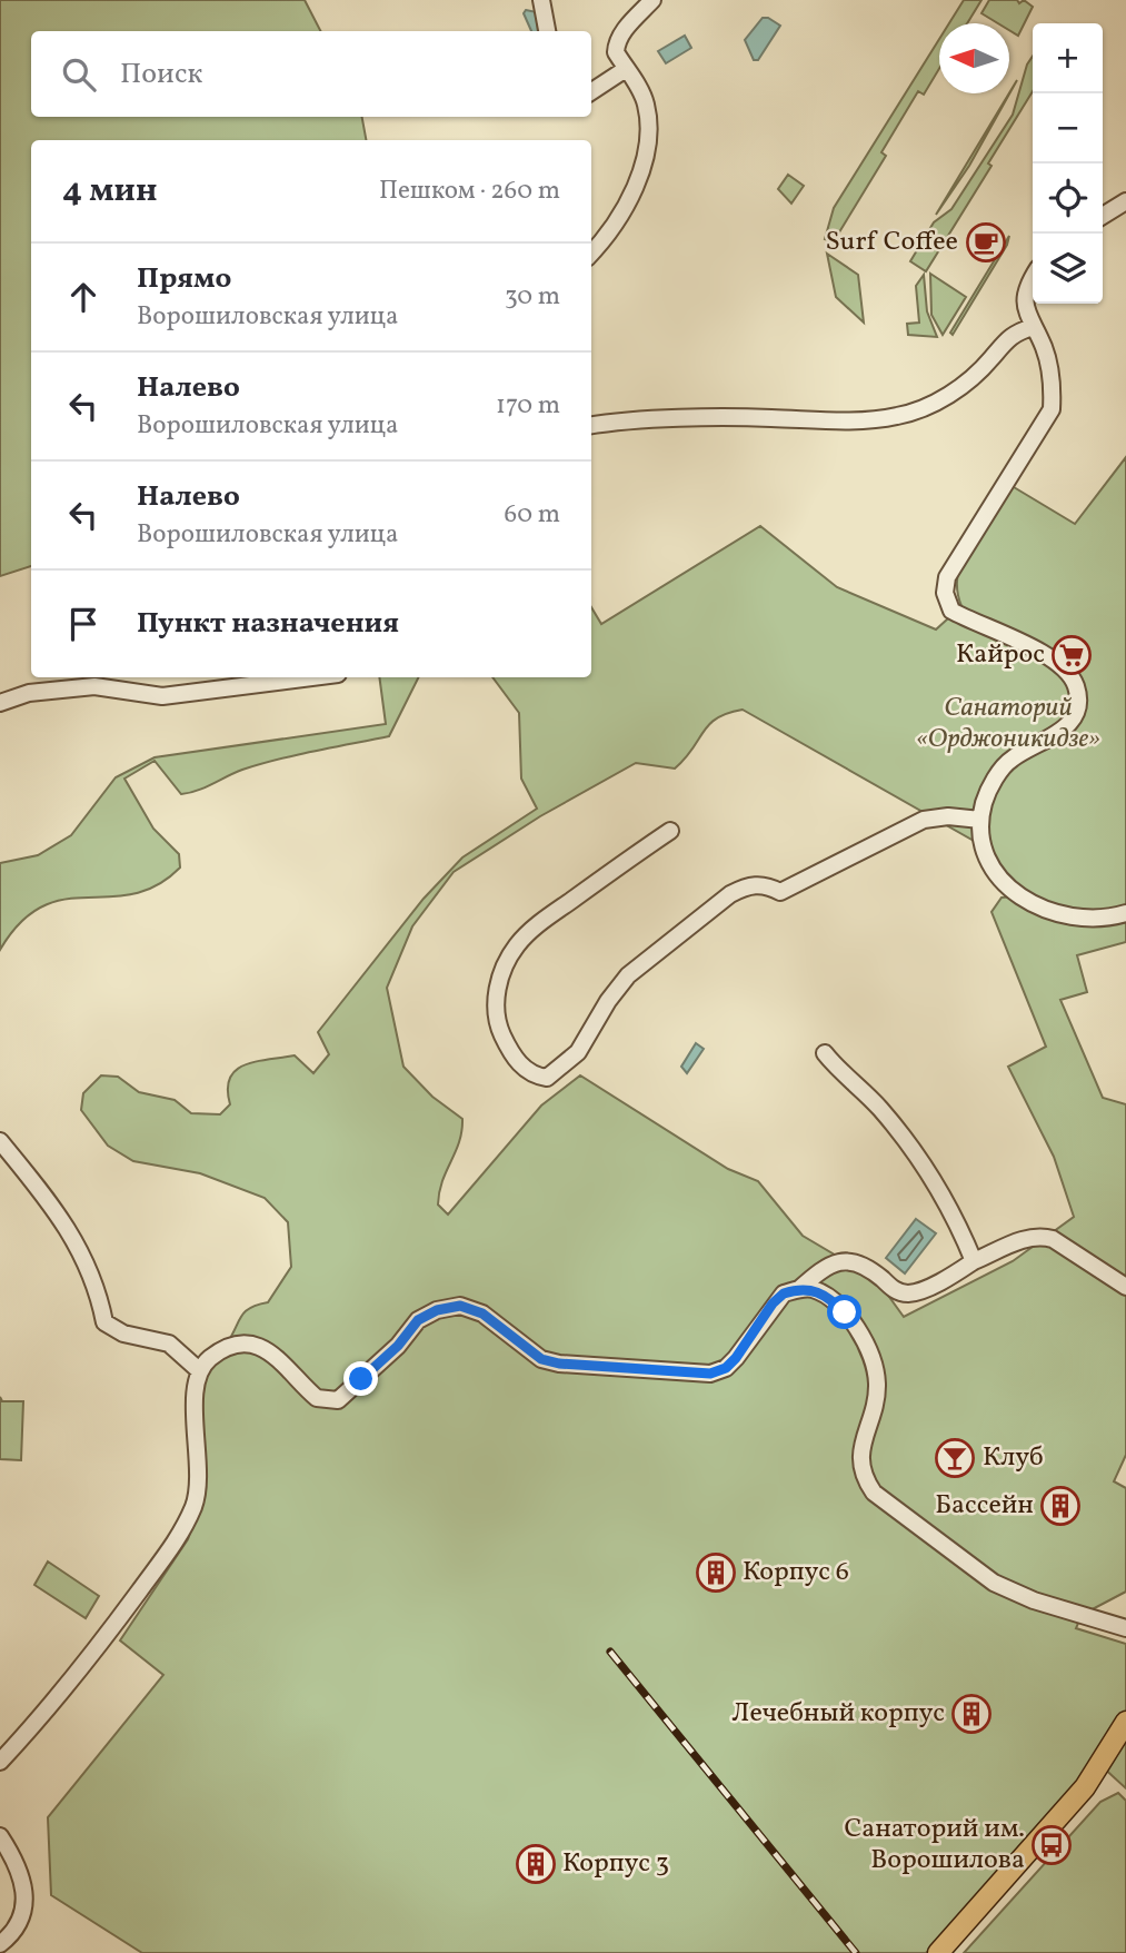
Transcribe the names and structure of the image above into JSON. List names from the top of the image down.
{
  "parks": ["Санаторий «Орджоникидзе»"],
  "places": {
    "cafe": ["Surf Coffee"],
    "supermarket": ["Кайрос"],
    "bar": ["Клуб"],
    "building": [
      "Бассейн",
      "Корпус 6",
      "Лечебный корпус",
      "Корпус 3"
    ],
    "bus stop": ["Санаторий им. Ворошилова"]
  },
  "north": "left",
  "page": {
    "map_buttons": ["+", "−"],
    "search": "Поиск",
    "heading": ["4 мин", "Пешком · 260 m"],
    "list": [
      ["Прямо", "Ворошиловская улица", "30 m"],
      ["Налево", "Ворошиловская улица", "170 m"],
      ["Налево", "Ворошиловская улица", "60 m"],
      "Пункт назначения"
    ]
  }
}
